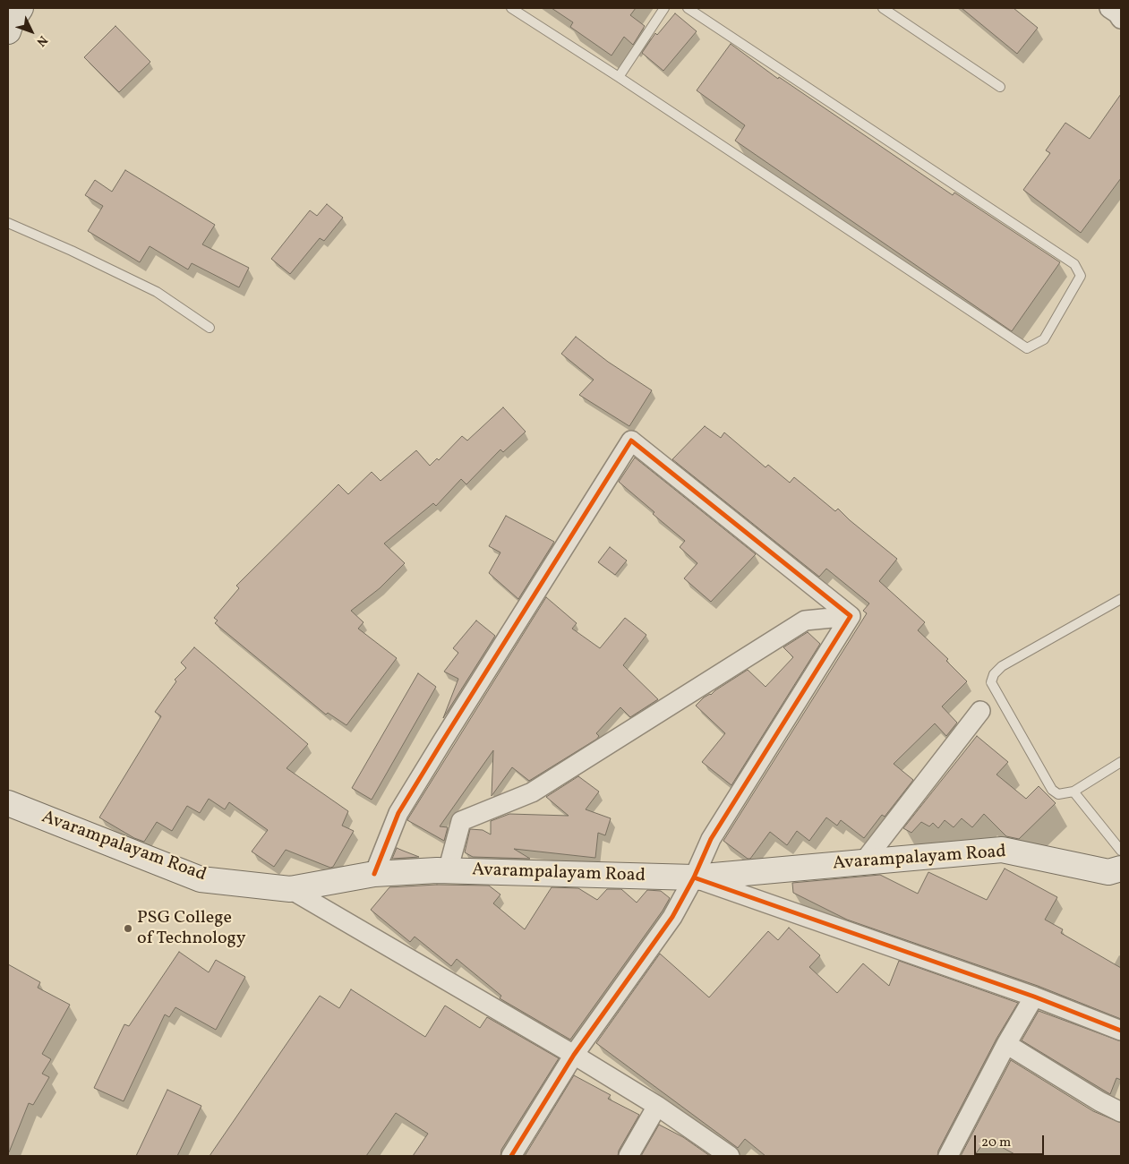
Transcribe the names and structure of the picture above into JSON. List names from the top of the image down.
{
  "streets": {
    "street": ["Avarampalayam Road"]
  },
  "places": ["PSG College of Technology"],
  "scale_bar": "20 m",
  "north": "bottom right"
}
